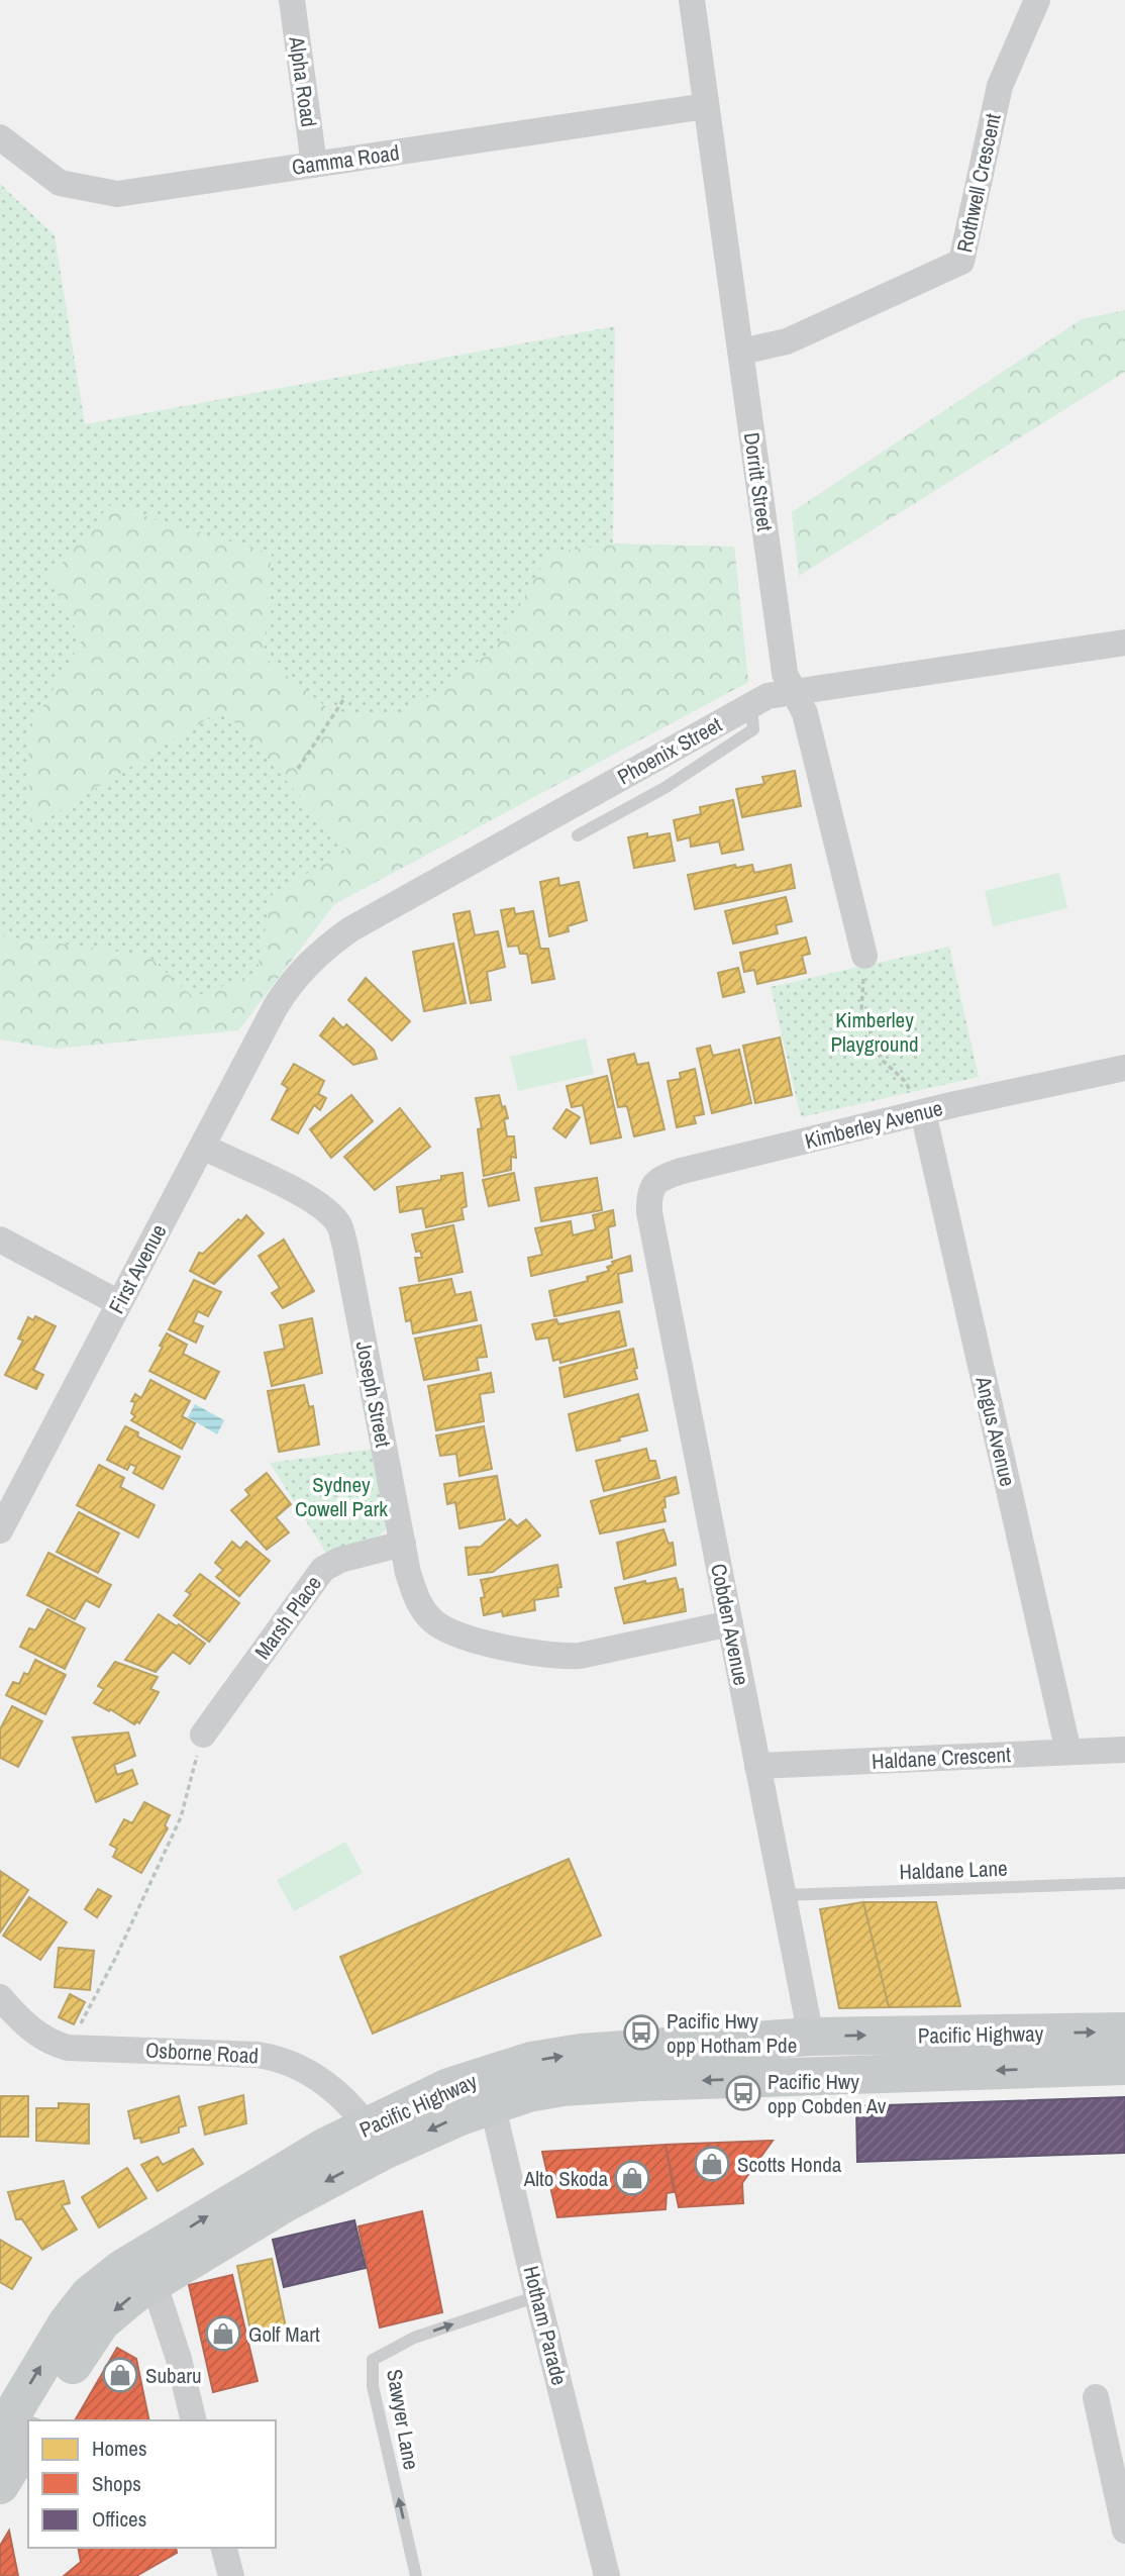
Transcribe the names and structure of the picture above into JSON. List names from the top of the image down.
{
  "streets": {
    "main road": ["Pacific Highway"],
    "street": [
      "Alpha Road",
      "Gamma Road",
      "Rothwell Crescent",
      "Dorritt Street",
      "Phoenix Street",
      "Kimberley Avenue",
      "First Avenue",
      "Joseph Street",
      "Angus Avenue",
      "Marsh Place",
      "Cobden Avenue",
      "Haldane Crescent",
      "Osborne Road",
      "Hotham Parade"
    ],
    "lane": ["Haldane Lane", "Sawyer Lane"]
  },
  "crossings": [
    ["Alpha Road", "Gamma Road"],
    ["Gamma Road", "Dorritt Street"],
    ["Rothwell Crescent", "Dorritt Street"],
    ["Dorritt Street", "Phoenix Street"],
    ["Phoenix Street", "First Avenue"],
    ["Kimberley Avenue", "Angus Avenue"],
    ["Kimberley Avenue", "Cobden Avenue"],
    ["First Avenue", "Joseph Street"],
    ["Joseph Street", "Marsh Place"],
    ["Joseph Street", "Cobden Avenue"],
    ["Angus Avenue", "Haldane Crescent"],
    ["Cobden Avenue", "Haldane Crescent"],
    ["Cobden Avenue", "Haldane Lane"],
    ["Cobden Avenue", "Pacific Highway"],
    ["Pacific Highway", "Osborne Road"],
    ["Pacific Highway", "Hotham Parade"],
    ["Hotham Parade", "Sawyer Lane"]
  ],
  "parks": ["Kimberley Playground", "Sydney Cowell Park"],
  "places": {
    "bus stop": ["Pacific Hwy opp Hotham Pde", "Pacific Hwy opp Cobden Av"],
    "shop": [
      "Scotts Honda",
      "Alto Skoda",
      "Golf Mart",
      "Subaru"
    ]
  },
  "legend": ["Homes", "Shops", "Offices"]
}
